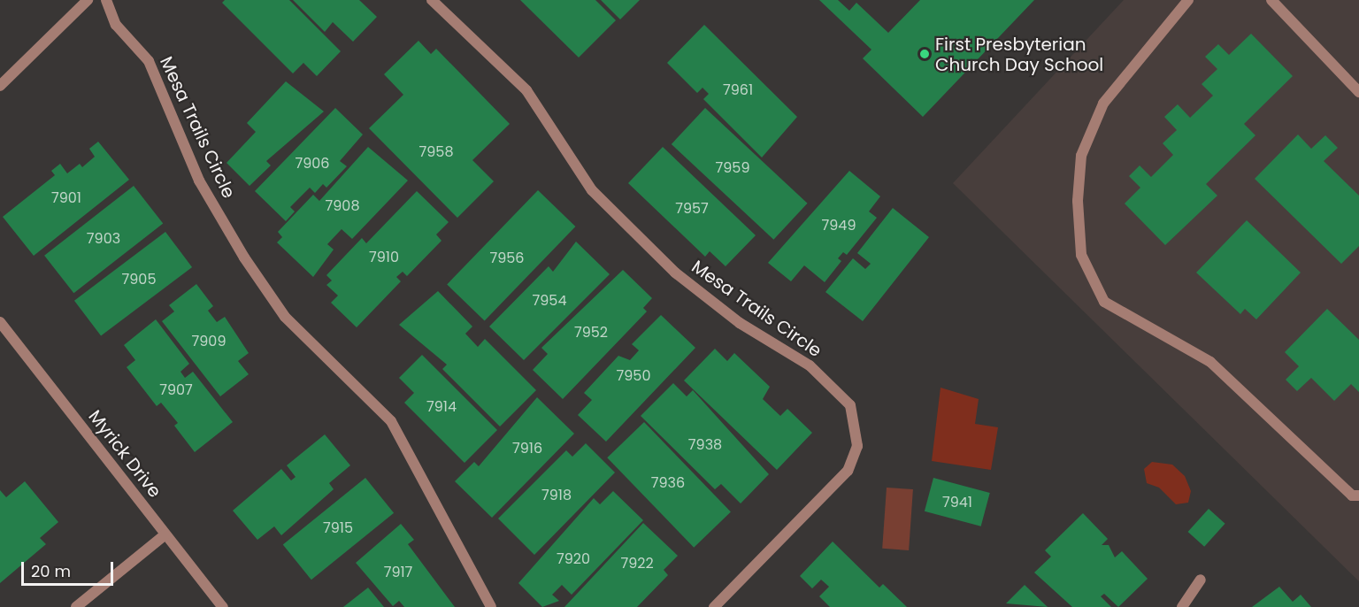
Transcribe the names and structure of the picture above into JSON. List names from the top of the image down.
{
  "streets": {
    "street": ["Mesa Trails Circle", "Myrick Drive"]
  },
  "places": ["First Presbyterian Church Day School"],
  "house_numbers": [
    "7961",
    "7958",
    "7906",
    "7959",
    "7901",
    "7908",
    "7957",
    "7949",
    "7903",
    "7910",
    "7956",
    "7905",
    "7954",
    "7952",
    "7909",
    "7950",
    "7907",
    "7914",
    "7938",
    "7916",
    "7936",
    "7918",
    "7941",
    "7915",
    "7920",
    "7922",
    "7917"
  ],
  "scale_bar": "20 m"
}
